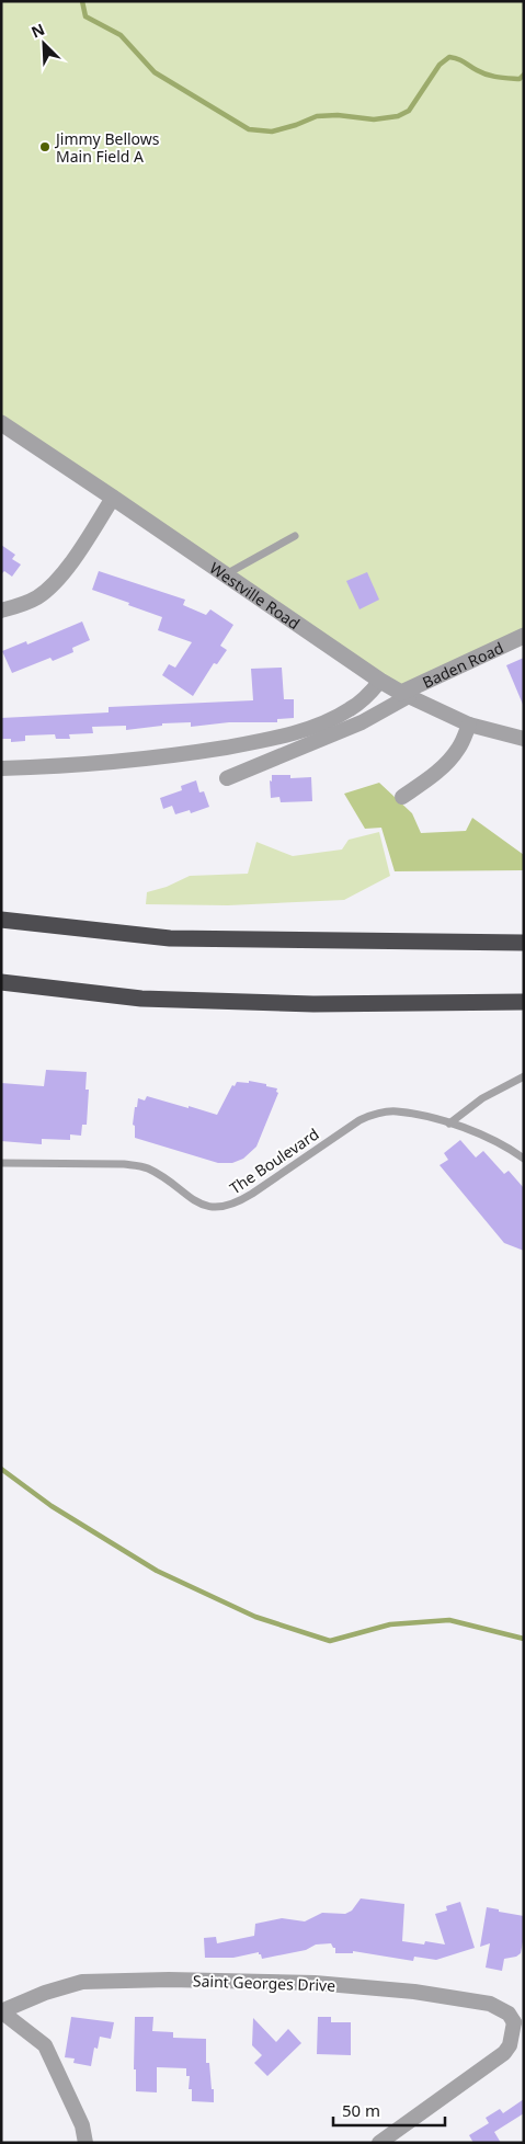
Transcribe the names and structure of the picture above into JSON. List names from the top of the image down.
{
  "streets": {
    "street": ["Westville Road", "Baden Road", "Saint Georges Drive"],
    "lane": ["The Boulevard"]
  },
  "crossings": [
    ["Westville Road", "Baden Road"]
  ],
  "places": ["Jimmy Bellows Main Field A"],
  "scale_bar": "50 m",
  "north": "top left"
}
